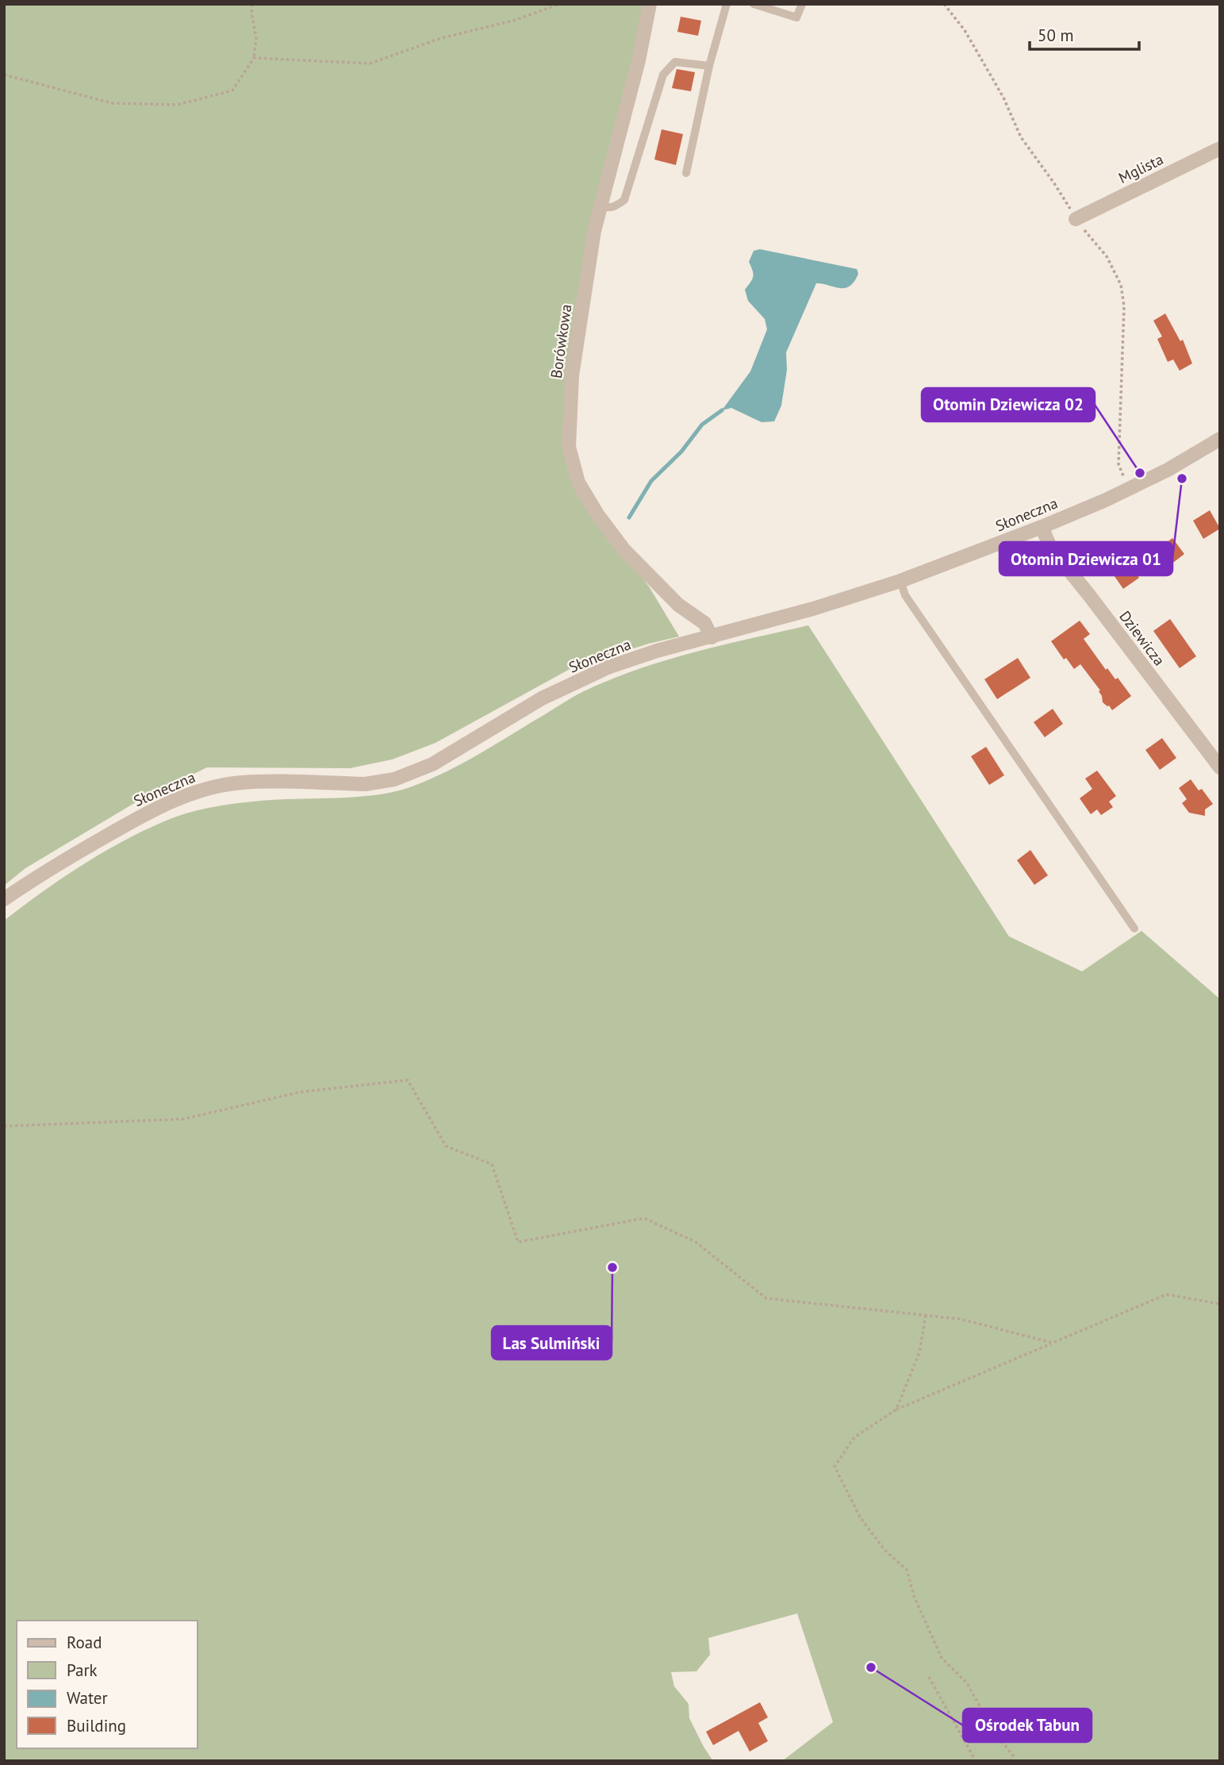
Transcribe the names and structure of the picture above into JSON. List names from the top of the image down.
{
  "streets": {
    "street": [
      "Mglista",
      "Borówkowa",
      "Słoneczna",
      "Dziewicza"
    ]
  },
  "crossings": [
    ["Borówkowa", "Słoneczna"],
    ["Słoneczna", "Dziewicza"]
  ],
  "places": [
    "Otomin Dziewicza 02",
    "Otomin Dziewicza 01",
    "Las Sulmiński",
    "Ośrodek Tabun"
  ],
  "legend": [
    "Road",
    "Park",
    "Water",
    "Building"
  ],
  "scale_bar": "50 m"
}
